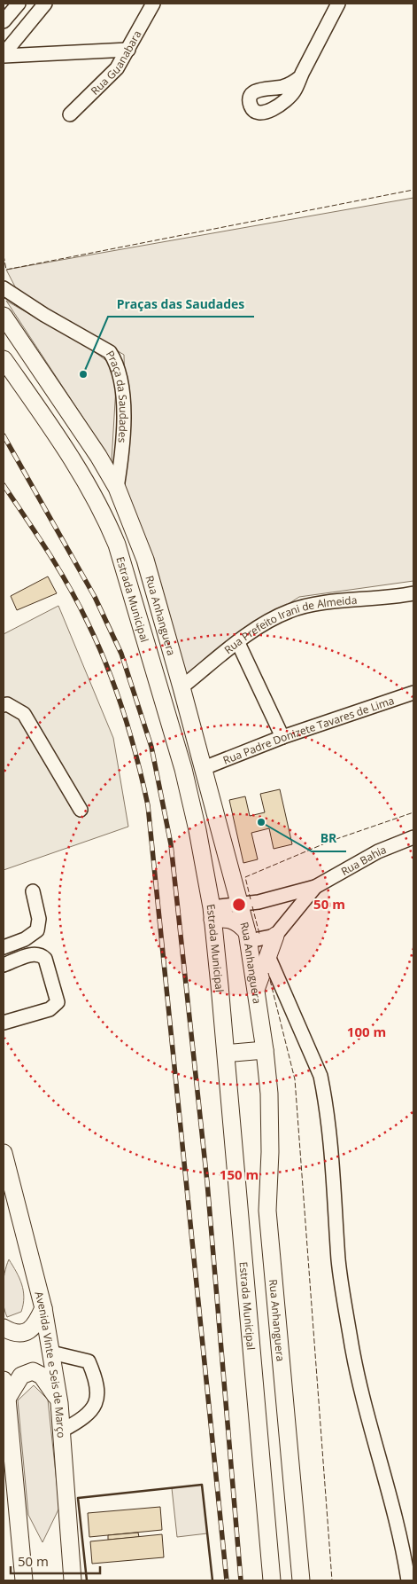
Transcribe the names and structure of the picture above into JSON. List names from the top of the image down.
{
  "streets": {
    "main road": ["Estrada Municipal", "Rua Anhanguera", "Avenida Vinte e Seis de Março"],
    "street": [
      "Rua Guanabara",
      "Praça da Saudades",
      "Rua Prefeito Irani de Almeida",
      "Rua Padre Donizete Tavares de Lima",
      "Rua Bahia"
    ]
  },
  "crossings": [
    ["Praça da Saudades", "Rua Anhanguera"],
    ["Rua Anhanguera", "Rua Prefeito Irani de Almeida"],
    ["Rua Anhanguera", "Rua Padre Donizete Tavares de Lima"]
  ],
  "places": ["Praças das Saudades", "BR"],
  "scale_bar": "50 m",
  "rings": ["50 m", "100 m", "150 m"]
}
